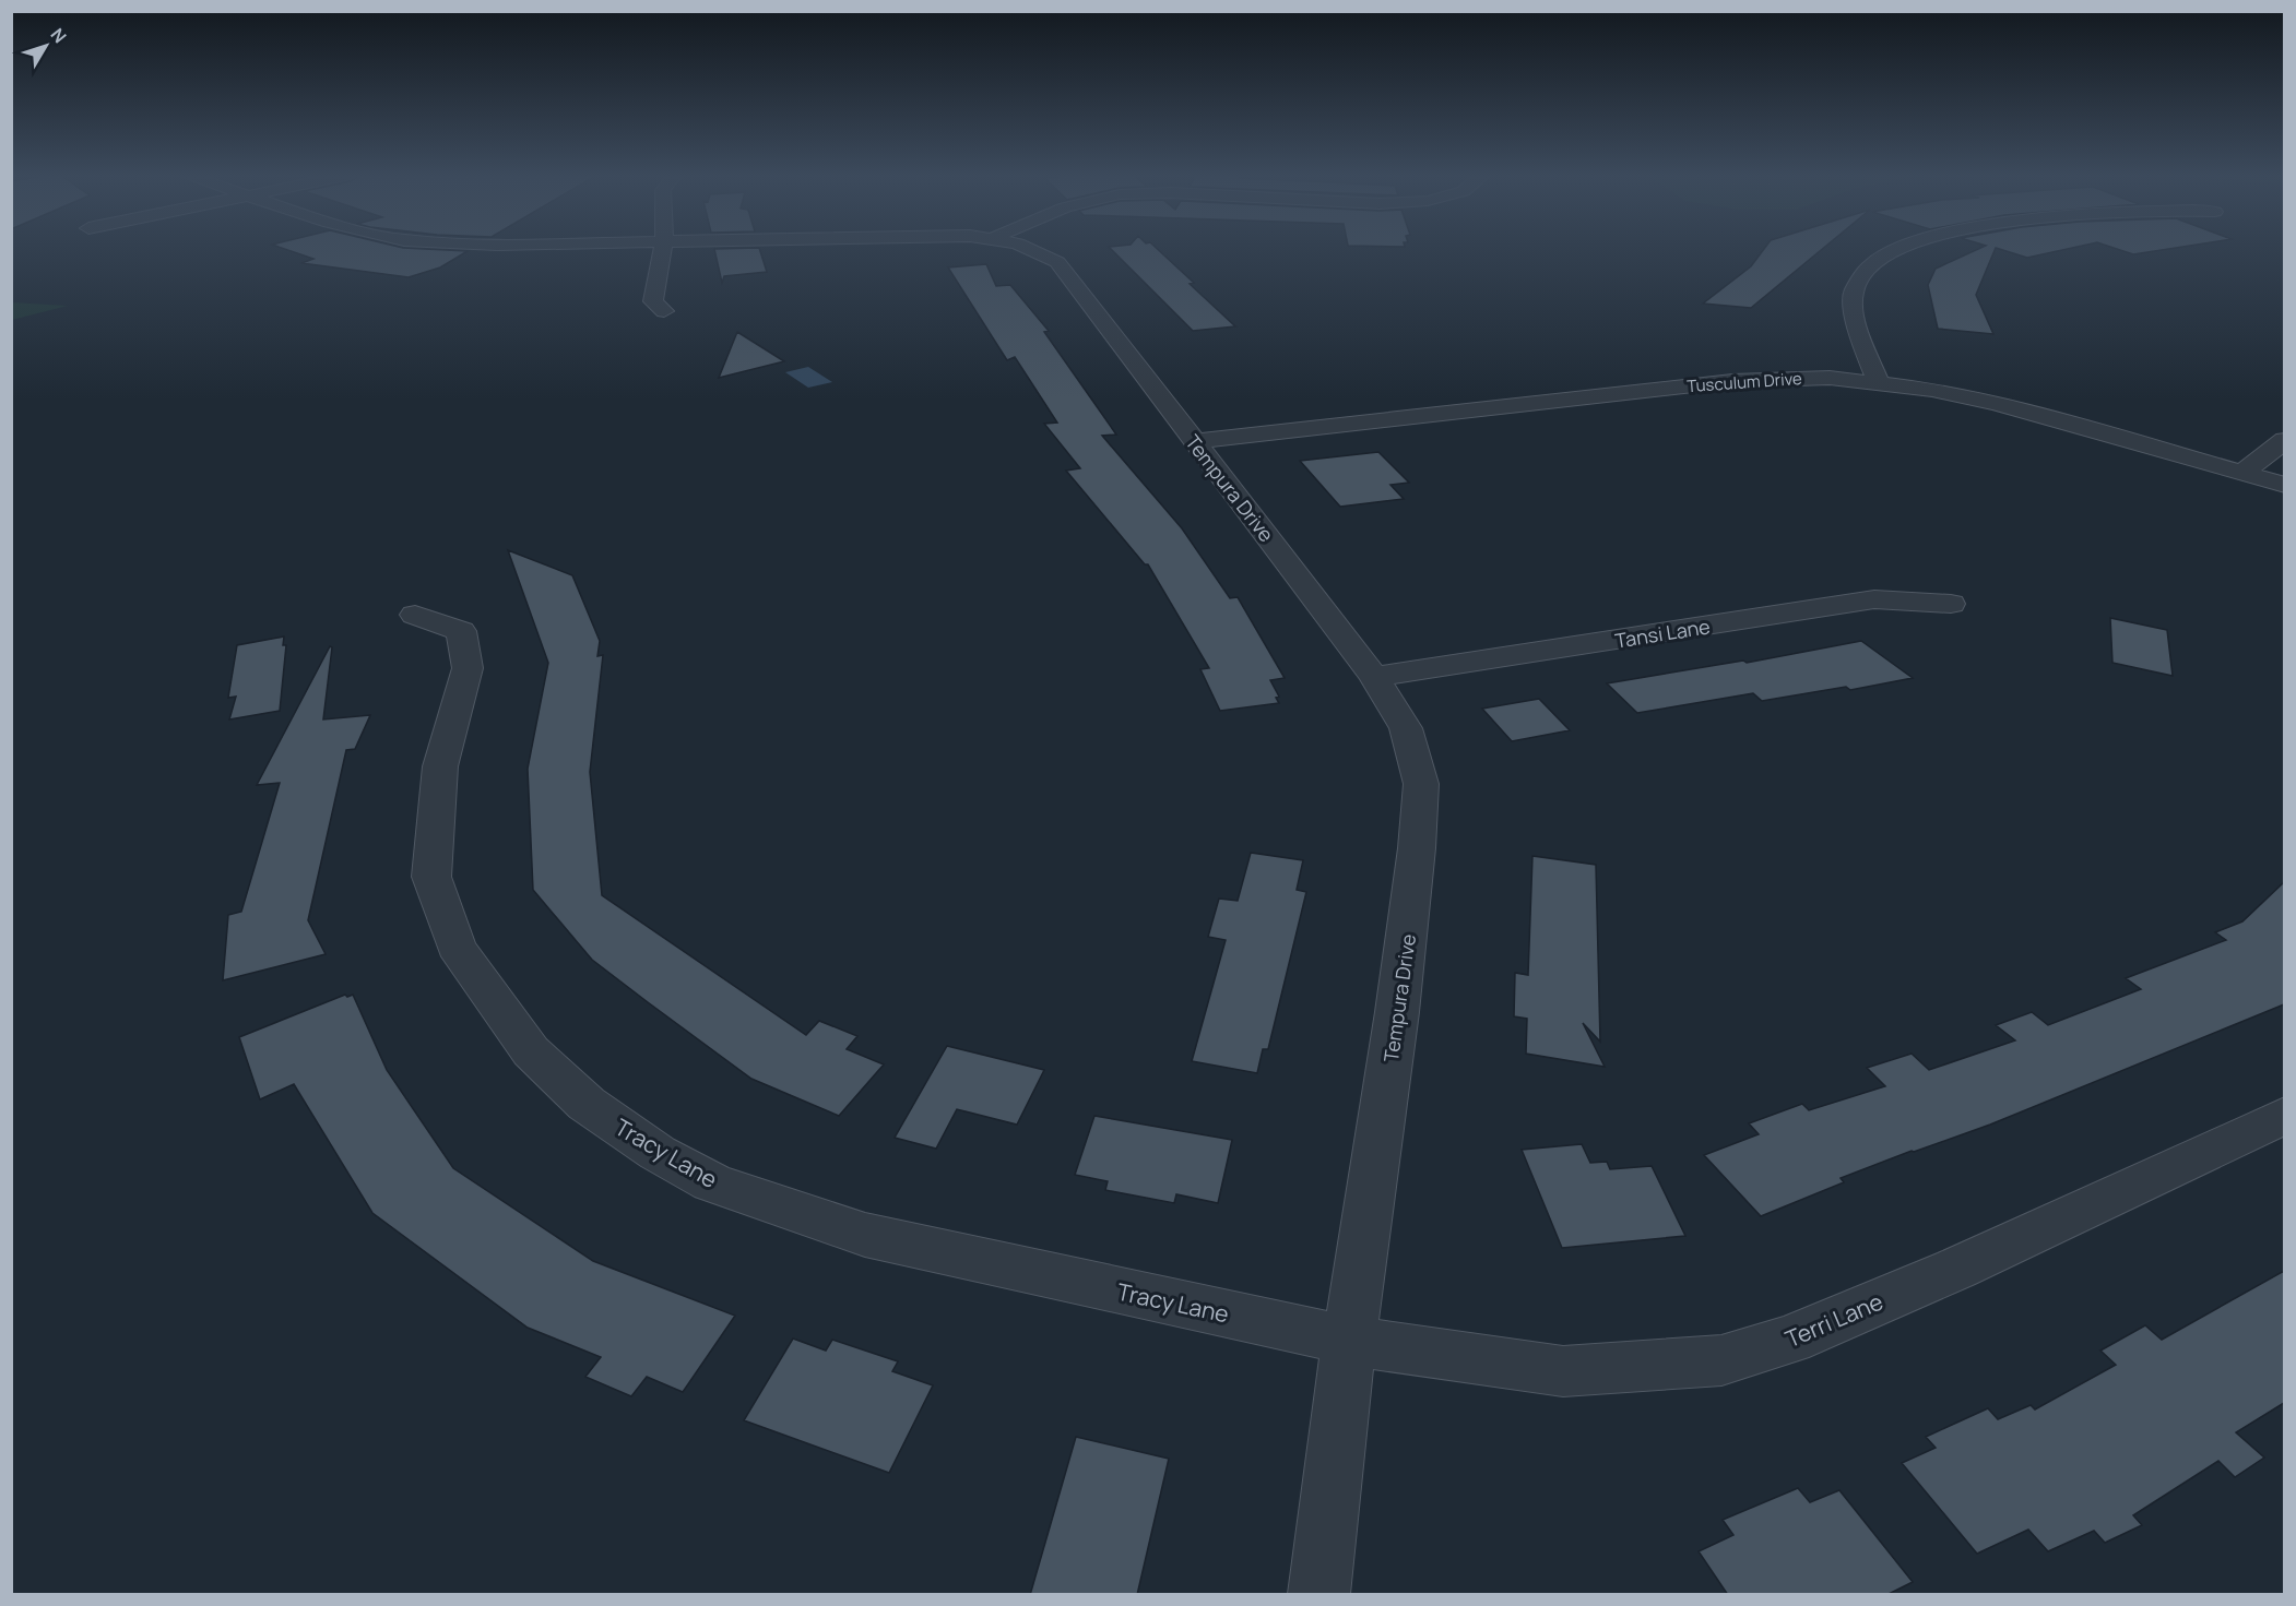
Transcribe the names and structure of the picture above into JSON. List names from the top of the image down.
{
  "streets": {
    "street": [
      "Tusculum Drive",
      "Tempura Drive",
      "Tansi Lane",
      "Tracy Lane",
      "Terri Lane"
    ]
  },
  "crossings": [
    ["Tusculum Drive", "Tempura Drive"],
    ["Tempura Drive", "Tansi Lane"],
    ["Tempura Drive", "Tracy Lane"],
    ["Tempura Drive", "Terri Lane"],
    ["Tracy Lane", "Terri Lane"]
  ],
  "north": "top right"
}
